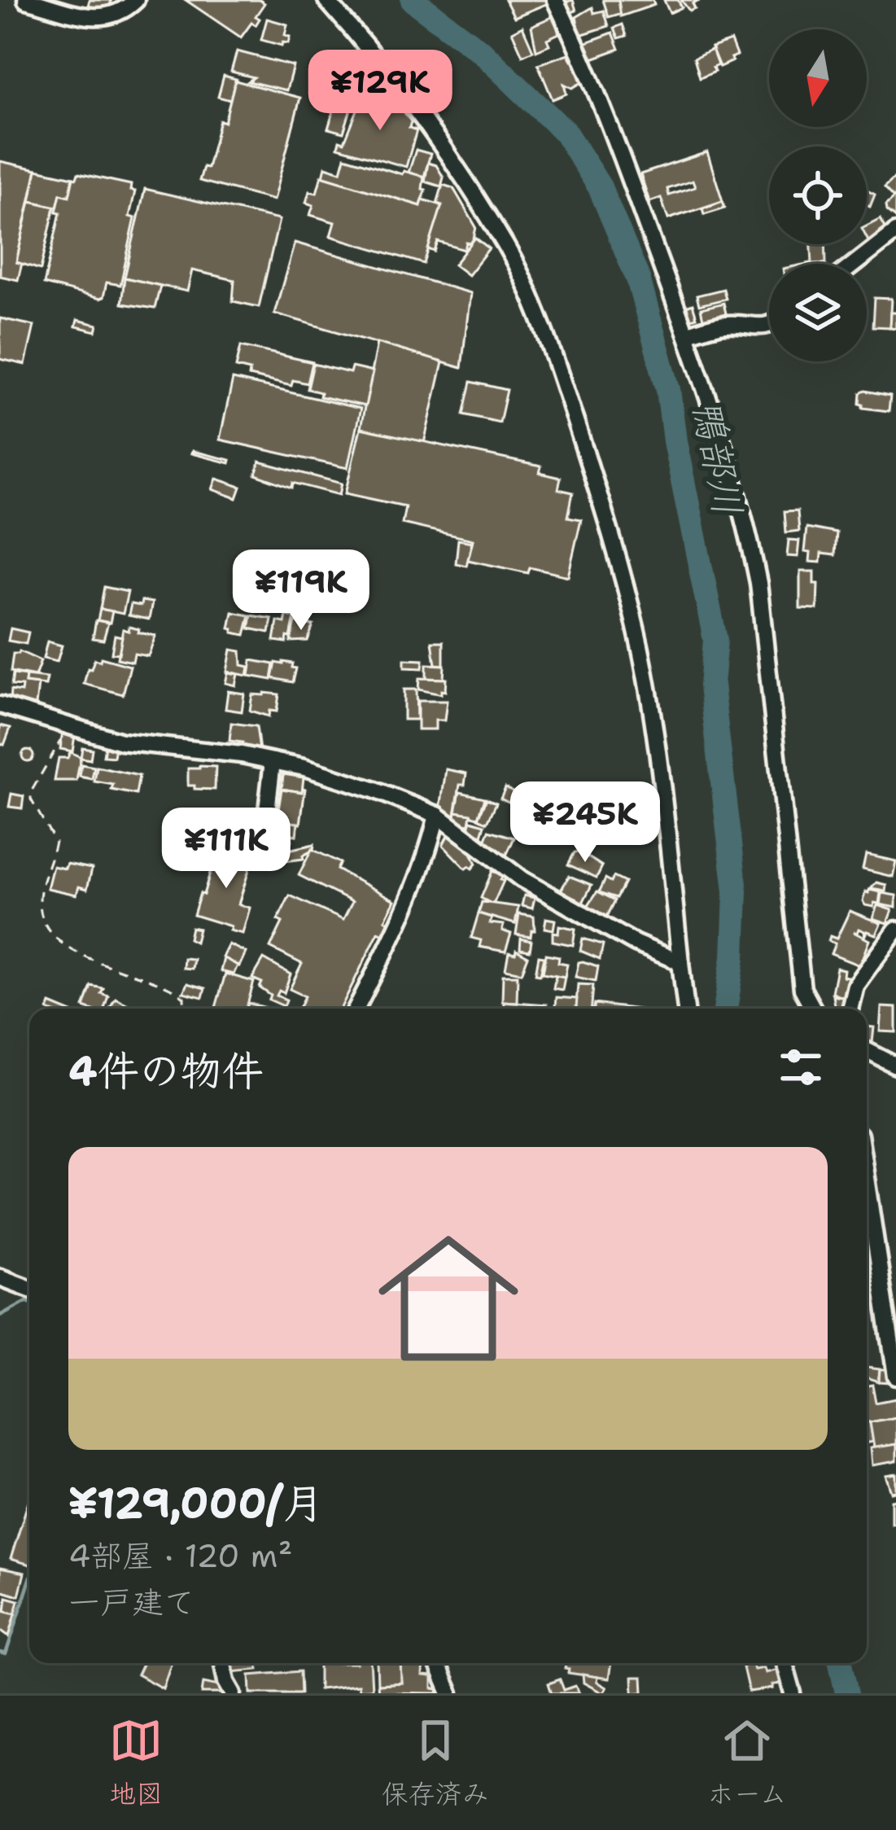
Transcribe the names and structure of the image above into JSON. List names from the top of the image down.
{
  "water": ["鴨部川"],
  "north": "bottom",
  "page": {
    "price": [
      "¥129K",
      "¥119K",
      "¥245K",
      "¥111K"
    ],
    "heading": "4件の物件",
    "list": [
      {
        "name": "¥129,000/月",
        "note": "4部屋 · 120 m² · 一戸建て"
      }
    ],
    "tabs": ["地図", "保存済み", "ホーム"]
  }
}
